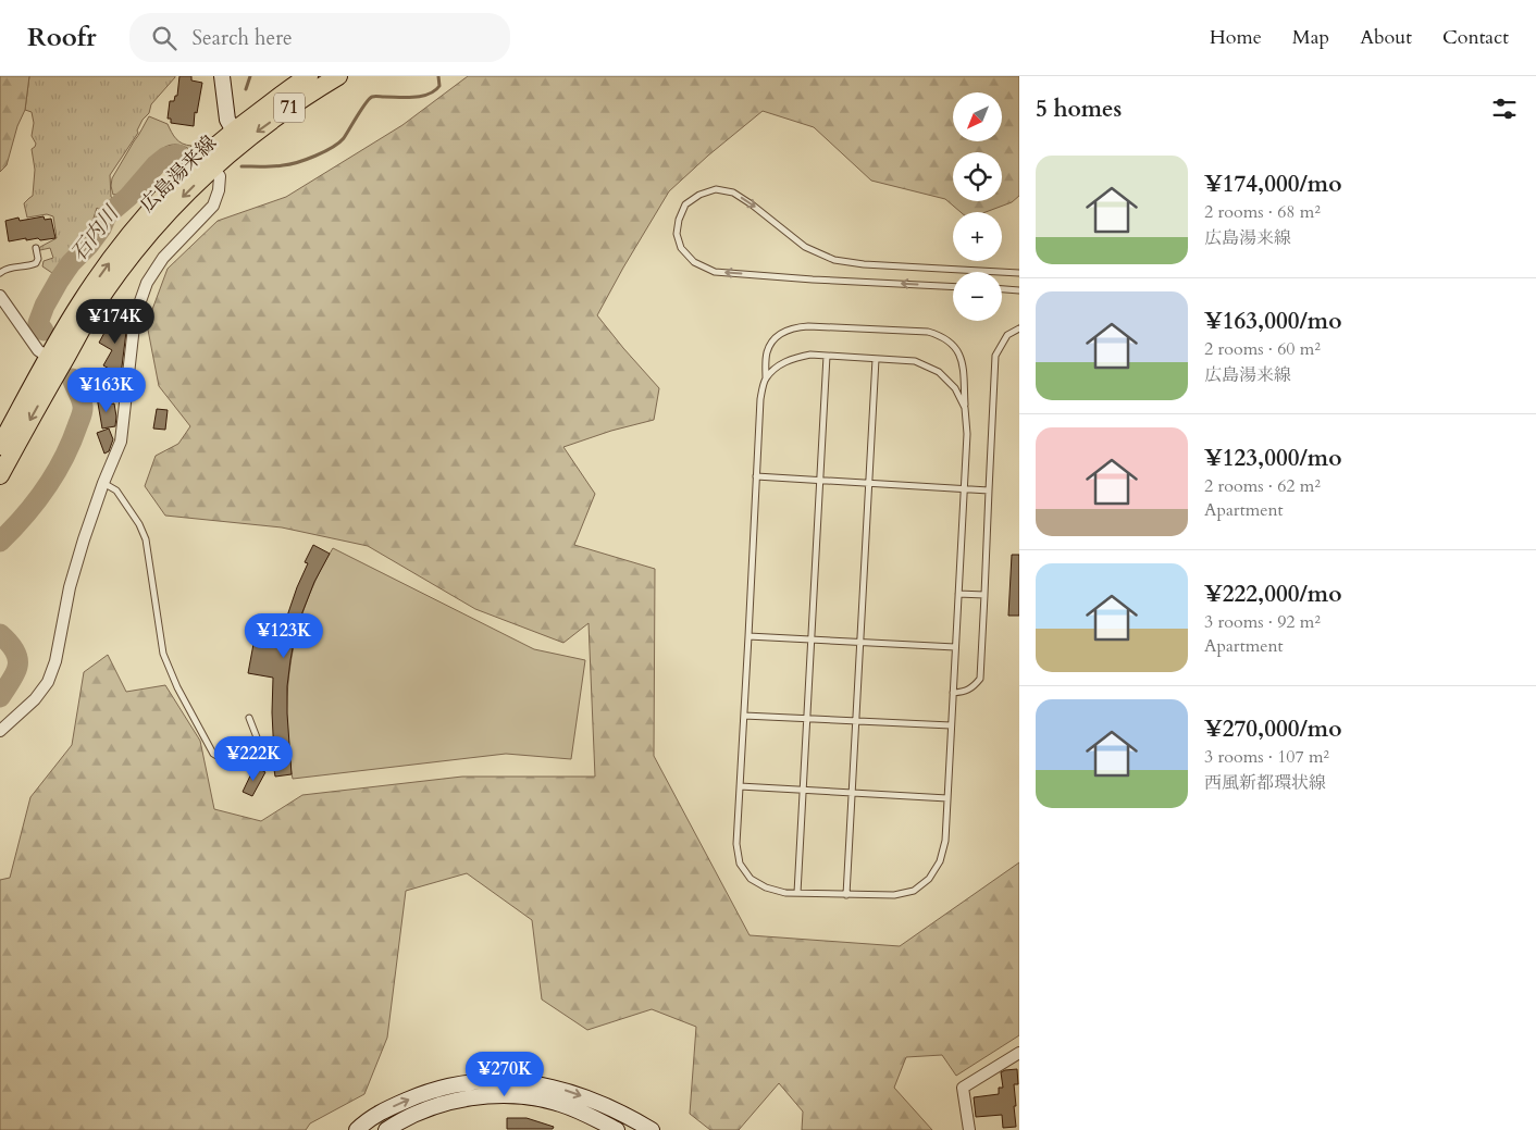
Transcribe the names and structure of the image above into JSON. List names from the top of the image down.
{
  "streets": {
    "main road": ["71", "広島湯来線"]
  },
  "water": ["石内川"],
  "north": "bottom left",
  "page": {
    "header": "Roofr",
    "search": "Search here",
    "nav": [
      "Home",
      "Map",
      "About",
      "Contact"
    ],
    "heading": "5 homes",
    "map_buttons": ["+", "−"],
    "list": [
      {
        "name": "¥174,000/mo",
        "note": "2 rooms · 68 m² · 広島湯来線"
      },
      {
        "name": "¥163,000/mo",
        "note": "2 rooms · 60 m² · 広島湯来線"
      },
      {
        "name": "¥123,000/mo",
        "note": "2 rooms · 62 m² · Apartment"
      },
      {
        "name": "¥222,000/mo",
        "note": "3 rooms · 92 m² · Apartment"
      },
      {
        "name": "¥270,000/mo",
        "note": "3 rooms · 107 m² · 西風新都環状線"
      }
    ],
    "price": [
      "¥174K",
      "¥163K",
      "¥123K",
      "¥222K",
      "¥270K"
    ]
  }
}
